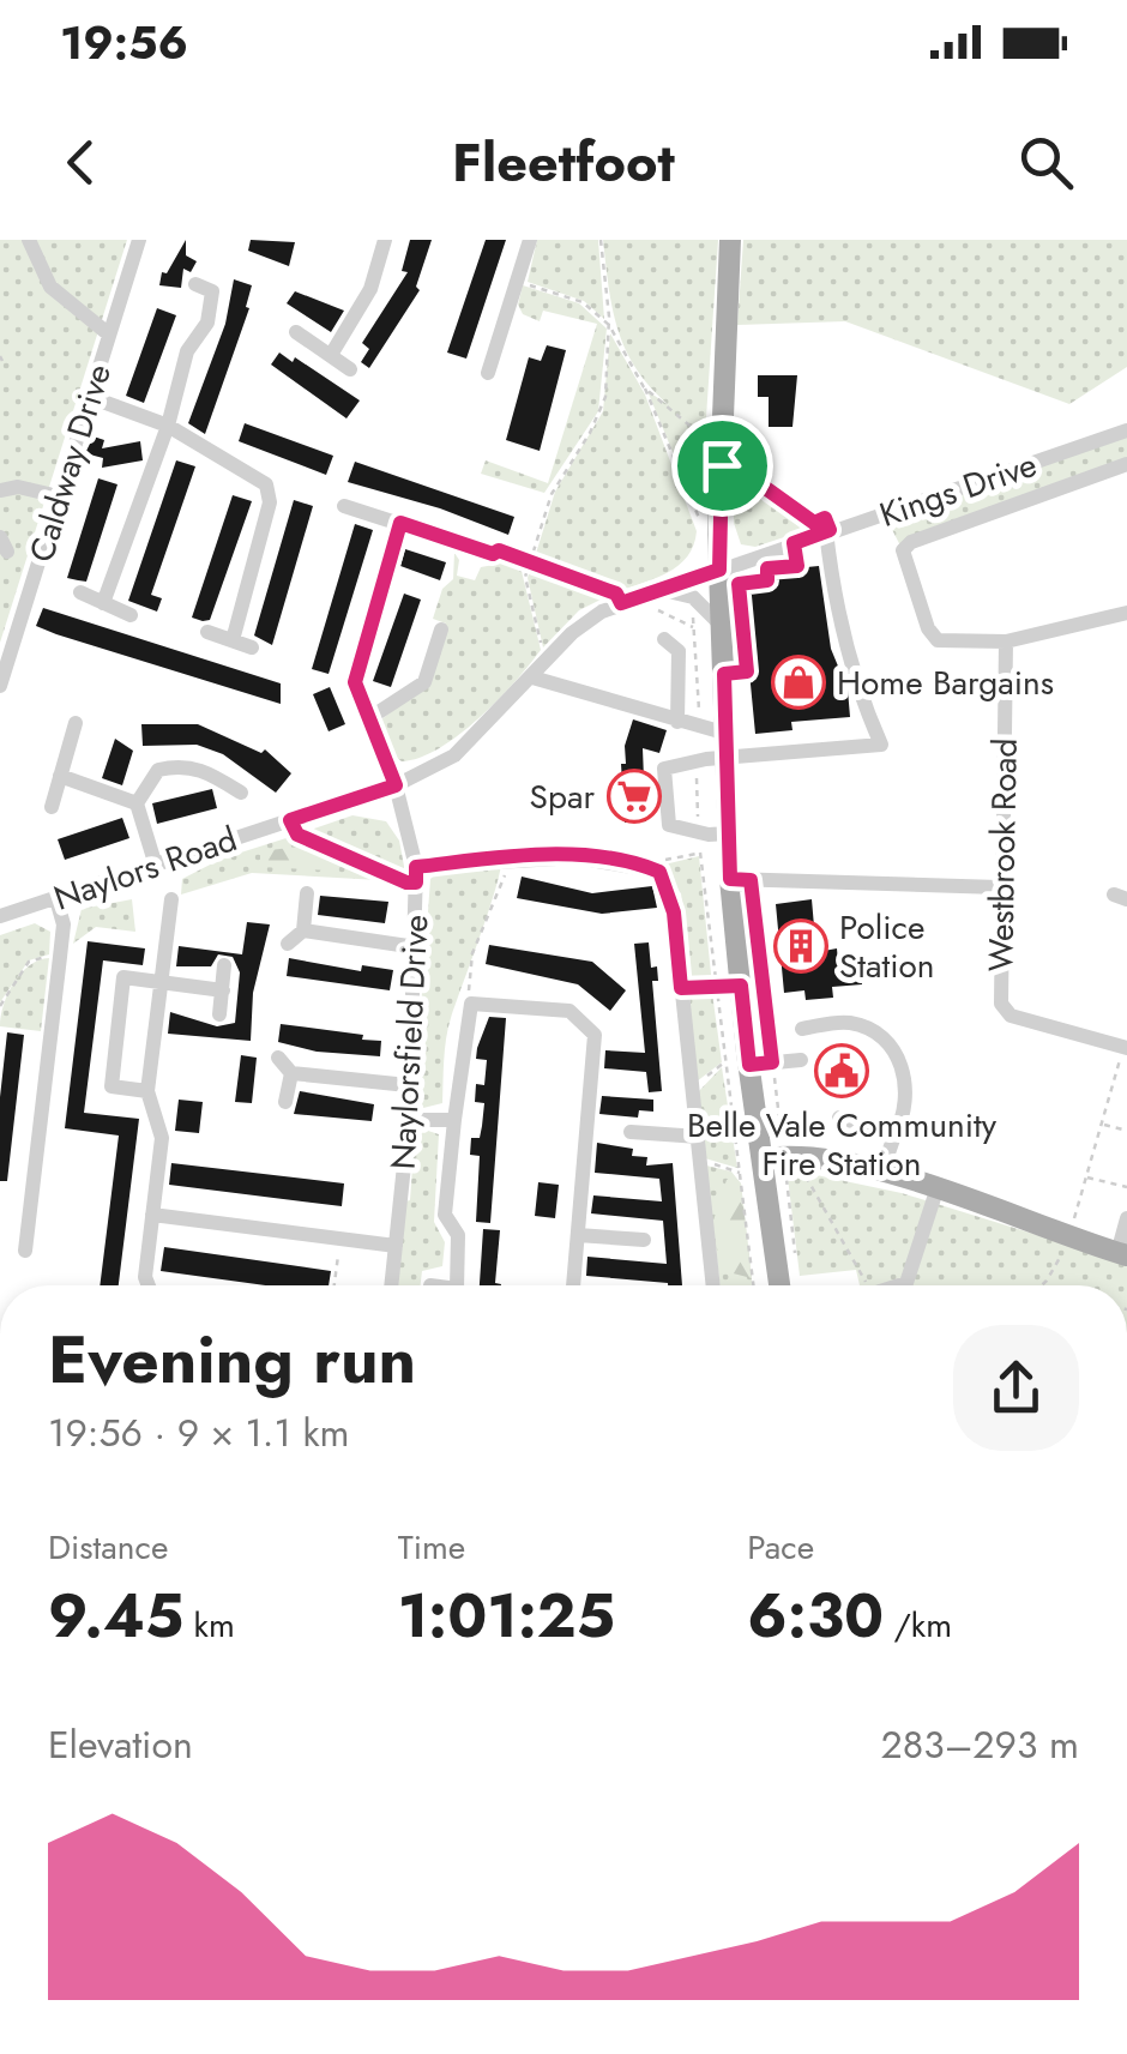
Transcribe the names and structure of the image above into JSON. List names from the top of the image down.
{
  "streets": {
    "street": [
      "Caldway Drive",
      "Kings Drive",
      "Westbrook Road",
      "Naylors Road",
      "Naylorsfield Drive"
    ]
  },
  "crossings": [
    ["Kings Drive", "Naylors Road"],
    ["Naylors Road", "Naylorsfield Drive"]
  ],
  "places": {
    "shop": ["Home Bargains"],
    "supermarket": ["Spar"],
    "building": ["Police Station"],
    "public building": ["Belle Vale Community Fire Station"]
  },
  "page": {
    "status": "19:56",
    "header": "Fleetfoot",
    "heading": ["Evening run", "19:56 · 9 × 1.1 km"],
    "stats": [
      ["Distance", "9.45 km"],
      ["Time", "1:01:25"],
      ["Pace", "6:30 /km"]
    ],
    "chart": ["Elevation", "283–293 m"]
  }
}
